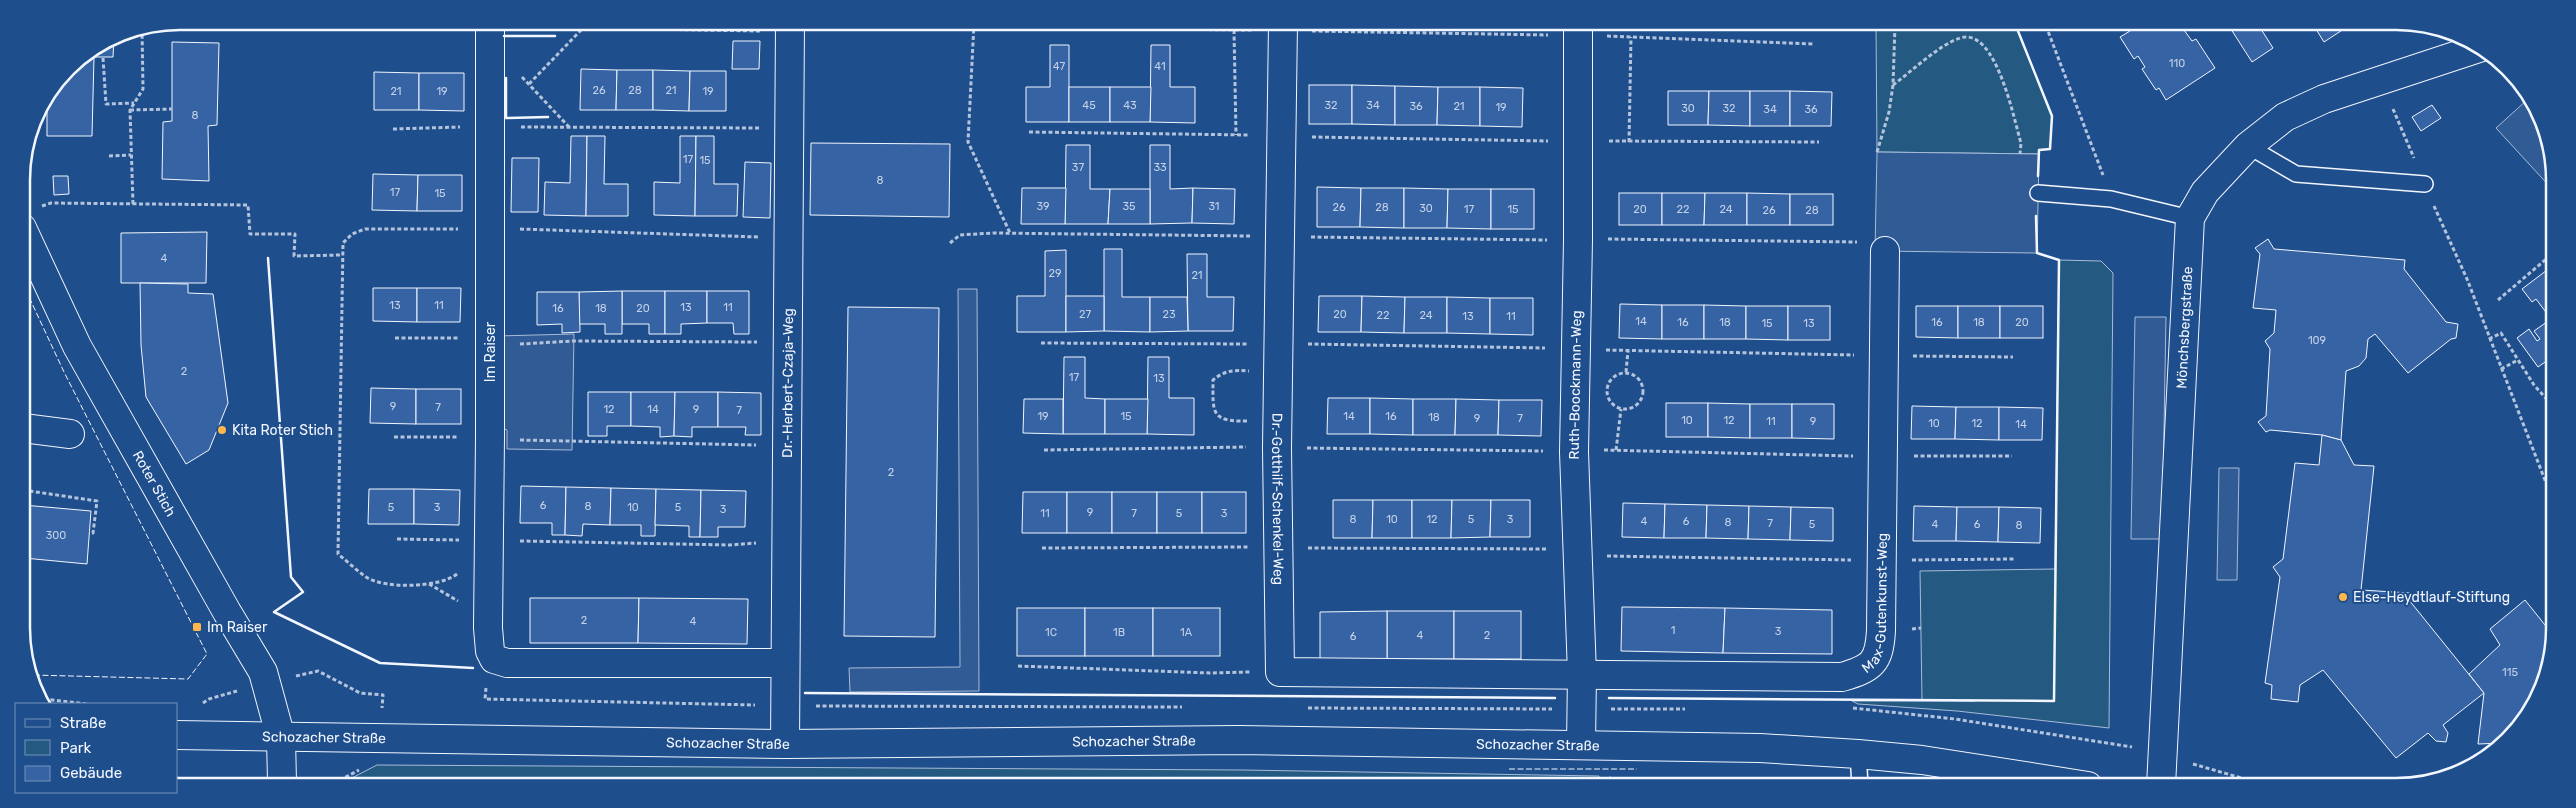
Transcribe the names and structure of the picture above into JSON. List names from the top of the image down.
{
  "streets": {
    "street": [
      "Mönchsbergstraße",
      "Im Raiser",
      "Dr.-Herbert-Czaja-Weg",
      "Ruth-Boockmann-Weg",
      "Roter Stich",
      "Dr.-Gotthilf-Schenkel-Weg",
      "Max-Gutenkunst-Weg",
      "Schozacher Straße"
    ]
  },
  "crossings": [
    ["Im Raiser", "Dr.-Herbert-Czaja-Weg"],
    ["Dr.-Herbert-Czaja-Weg", "Schozacher Straße"],
    ["Ruth-Boockmann-Weg", "Dr.-Gotthilf-Schenkel-Weg"],
    ["Ruth-Boockmann-Weg", "Max-Gutenkunst-Weg"],
    ["Ruth-Boockmann-Weg", "Schozacher Straße"],
    ["Roter Stich", "Schozacher Straße"],
    ["Dr.-Gotthilf-Schenkel-Weg", "Max-Gutenkunst-Weg"]
  ],
  "places": {
    "other": ["Kita Roter Stich", "Else-Heydtlauf-Stiftung"],
    "transit": ["Im Raiser"]
  },
  "house_numbers": [
    "110",
    "47",
    "41",
    "26",
    "28",
    "21",
    "21",
    "19",
    "19",
    "45",
    "43",
    "32",
    "34",
    "36",
    "21",
    "19",
    "30",
    "32",
    "34",
    "36",
    "8",
    "17",
    "15",
    "37",
    "33",
    "8",
    "17",
    "15",
    "39",
    "35",
    "31",
    "26",
    "28",
    "30",
    "17",
    "15",
    "20",
    "22",
    "24",
    "26",
    "28",
    "4",
    "29",
    "21",
    "13",
    "11",
    "13",
    "11",
    "16",
    "18",
    "20",
    "27",
    "23",
    "20",
    "22",
    "24",
    "13",
    "11",
    "14",
    "16",
    "18",
    "16",
    "18",
    "20",
    "15",
    "13",
    "109",
    "2",
    "17",
    "13",
    "9",
    "7",
    "12",
    "14",
    "9",
    "7",
    "19",
    "15",
    "14",
    "16",
    "18",
    "9",
    "7",
    "10",
    "12",
    "11",
    "9",
    "10",
    "12",
    "14",
    "2",
    "6",
    "8",
    "5",
    "3",
    "10",
    "5",
    "3",
    "9",
    "11",
    "7",
    "5",
    "3",
    "8",
    "10",
    "12",
    "5",
    "3",
    "4",
    "6",
    "8",
    "7",
    "5",
    "4",
    "6",
    "8",
    "300",
    "2",
    "4",
    "1",
    "3",
    "1C",
    "1B",
    "1A",
    "4",
    "2",
    "6",
    "115"
  ],
  "legend": ["Straße", "Park", "Gebäude"]
}
